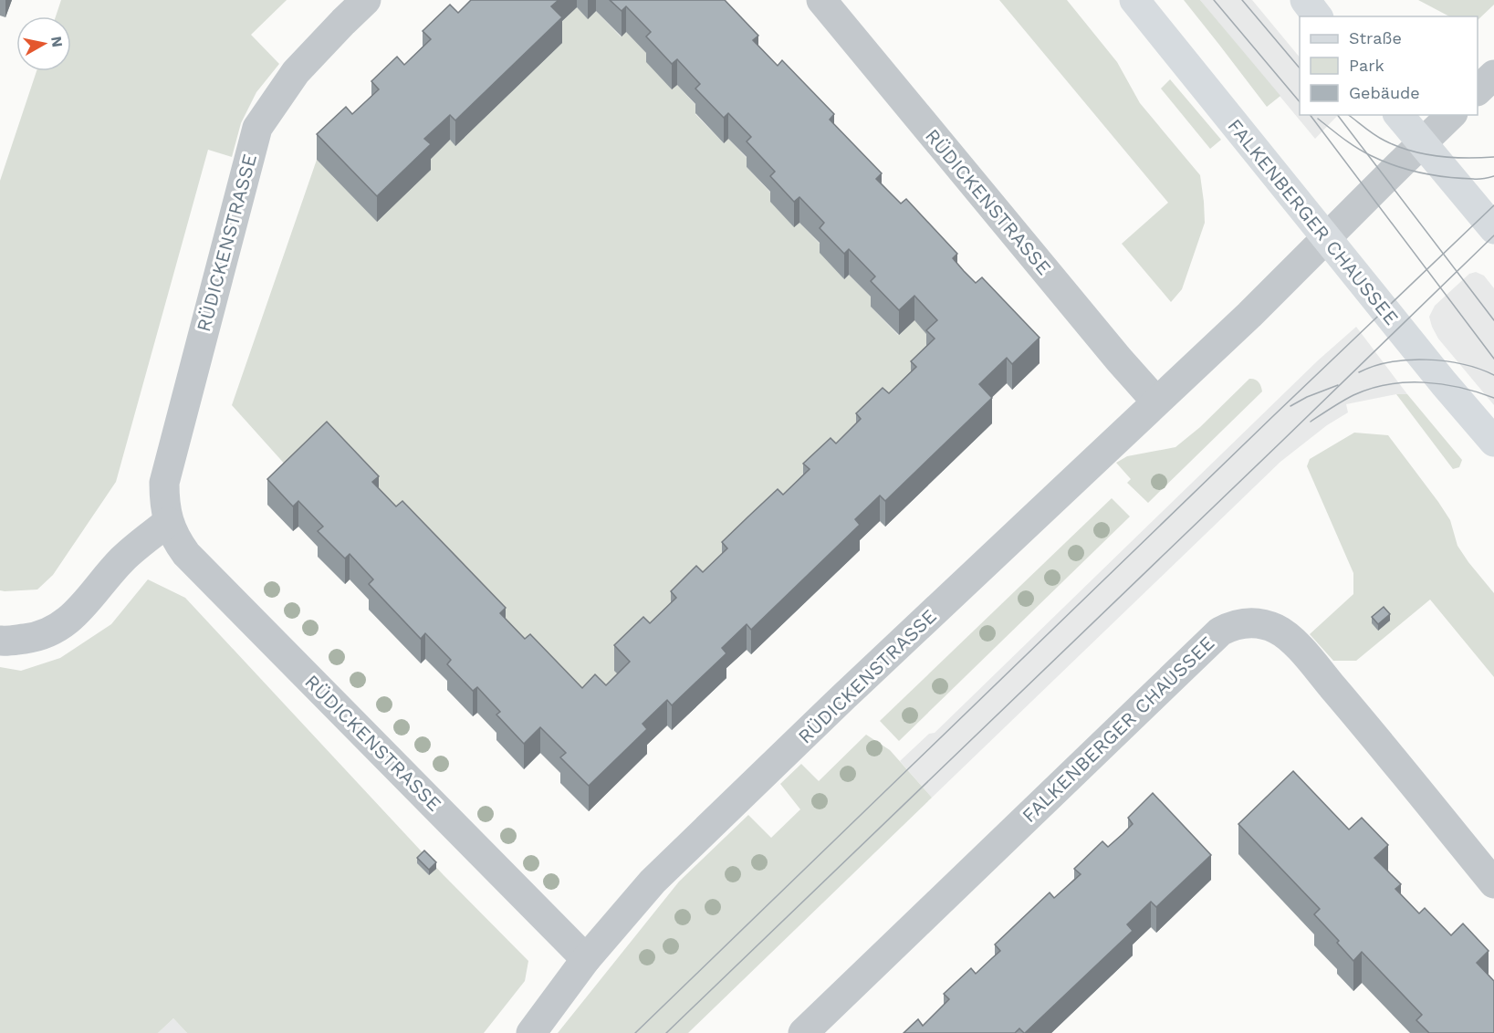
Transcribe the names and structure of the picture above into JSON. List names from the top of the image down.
{
  "streets": {
    "main road": ["FALKENBERGER CHAUSSEE"],
    "street": ["RÜDICKENSTRASSE"]
  },
  "crossings": [
    ["RÜDICKENSTRASSE", "FALKENBERGER CHAUSSEE"]
  ],
  "legend": ["Straße", "Park", "Gebäude"],
  "north": "right"
}
